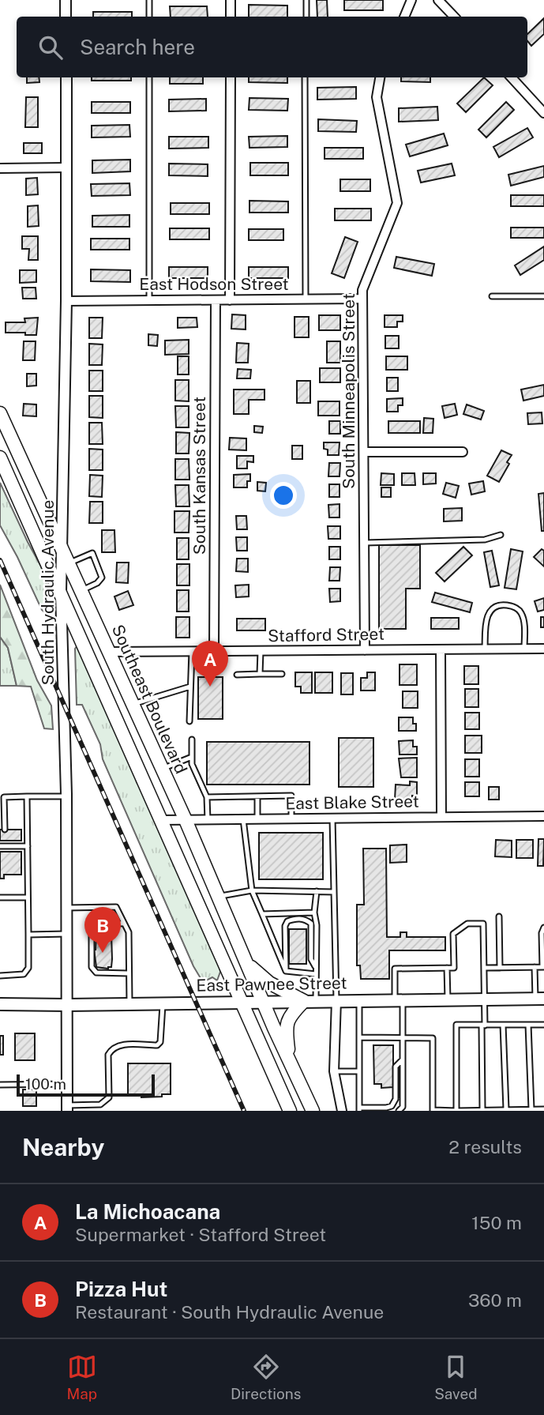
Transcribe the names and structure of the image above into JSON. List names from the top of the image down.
{
  "streets": {
    "main road": ["Southeast Boulevard", "East Pawnee Street"],
    "street": [
      "East Hodson Street",
      "South Minneapolis Street",
      "South Kansas Street",
      "South Hydraulic Avenue",
      "Stafford Street",
      "East Blake Street"
    ]
  },
  "crossings": [
    ["East Hodson Street", "South Minneapolis Street"],
    ["East Hodson Street", "South Kansas Street"],
    ["East Hodson Street", "South Hydraulic Avenue"],
    ["South Minneapolis Street", "Stafford Street"],
    ["South Kansas Street", "Stafford Street"],
    ["South Hydraulic Avenue", "Southeast Boulevard"],
    ["South Hydraulic Avenue", "East Pawnee Street"],
    ["Stafford Street", "Southeast Boulevard"],
    ["Southeast Boulevard", "East Blake Street"],
    ["Southeast Boulevard", "East Pawnee Street"]
  ],
  "scale_bar": "100 m",
  "page": {
    "search": "Search here",
    "pins": ["A", "B"],
    "scale": "100 m",
    "heading": ["Nearby", "2 results"],
    "list": [
      {
        "mark": "A",
        "name": "La Michoacana",
        "note": "Supermarket · Stafford Street",
        "value": "150 m"
      },
      {
        "mark": "B",
        "name": "Pizza Hut",
        "note": "Restaurant · South Hydraulic Avenue",
        "value": "360 m"
      }
    ],
    "nav": ["Map", "Directions", "Saved"]
  }
}
